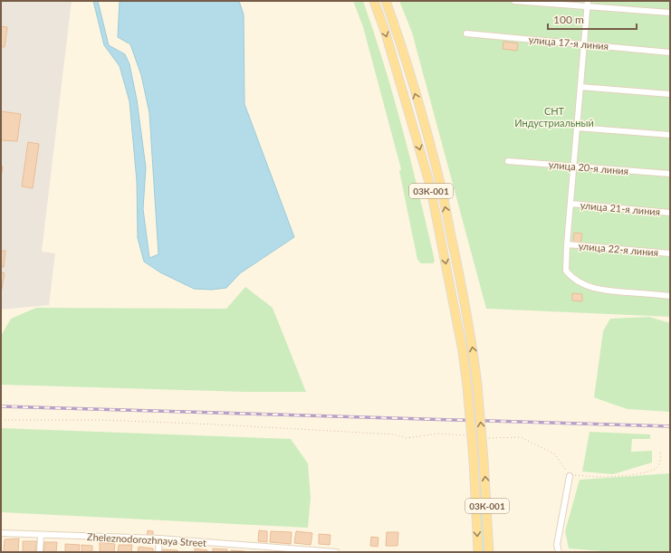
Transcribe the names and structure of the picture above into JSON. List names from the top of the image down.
{
  "streets": {
    "main road": ["03К-001"],
    "street": [
      "улица 17-я линия",
      "улица 20-я линия",
      "улица 21-я линия",
      "улица 22-я линия",
      "Zheleznodorozhnaya Street"
    ]
  },
  "parks": ["СНТ Индустриальный"],
  "scale_bar": "100 m"
}
